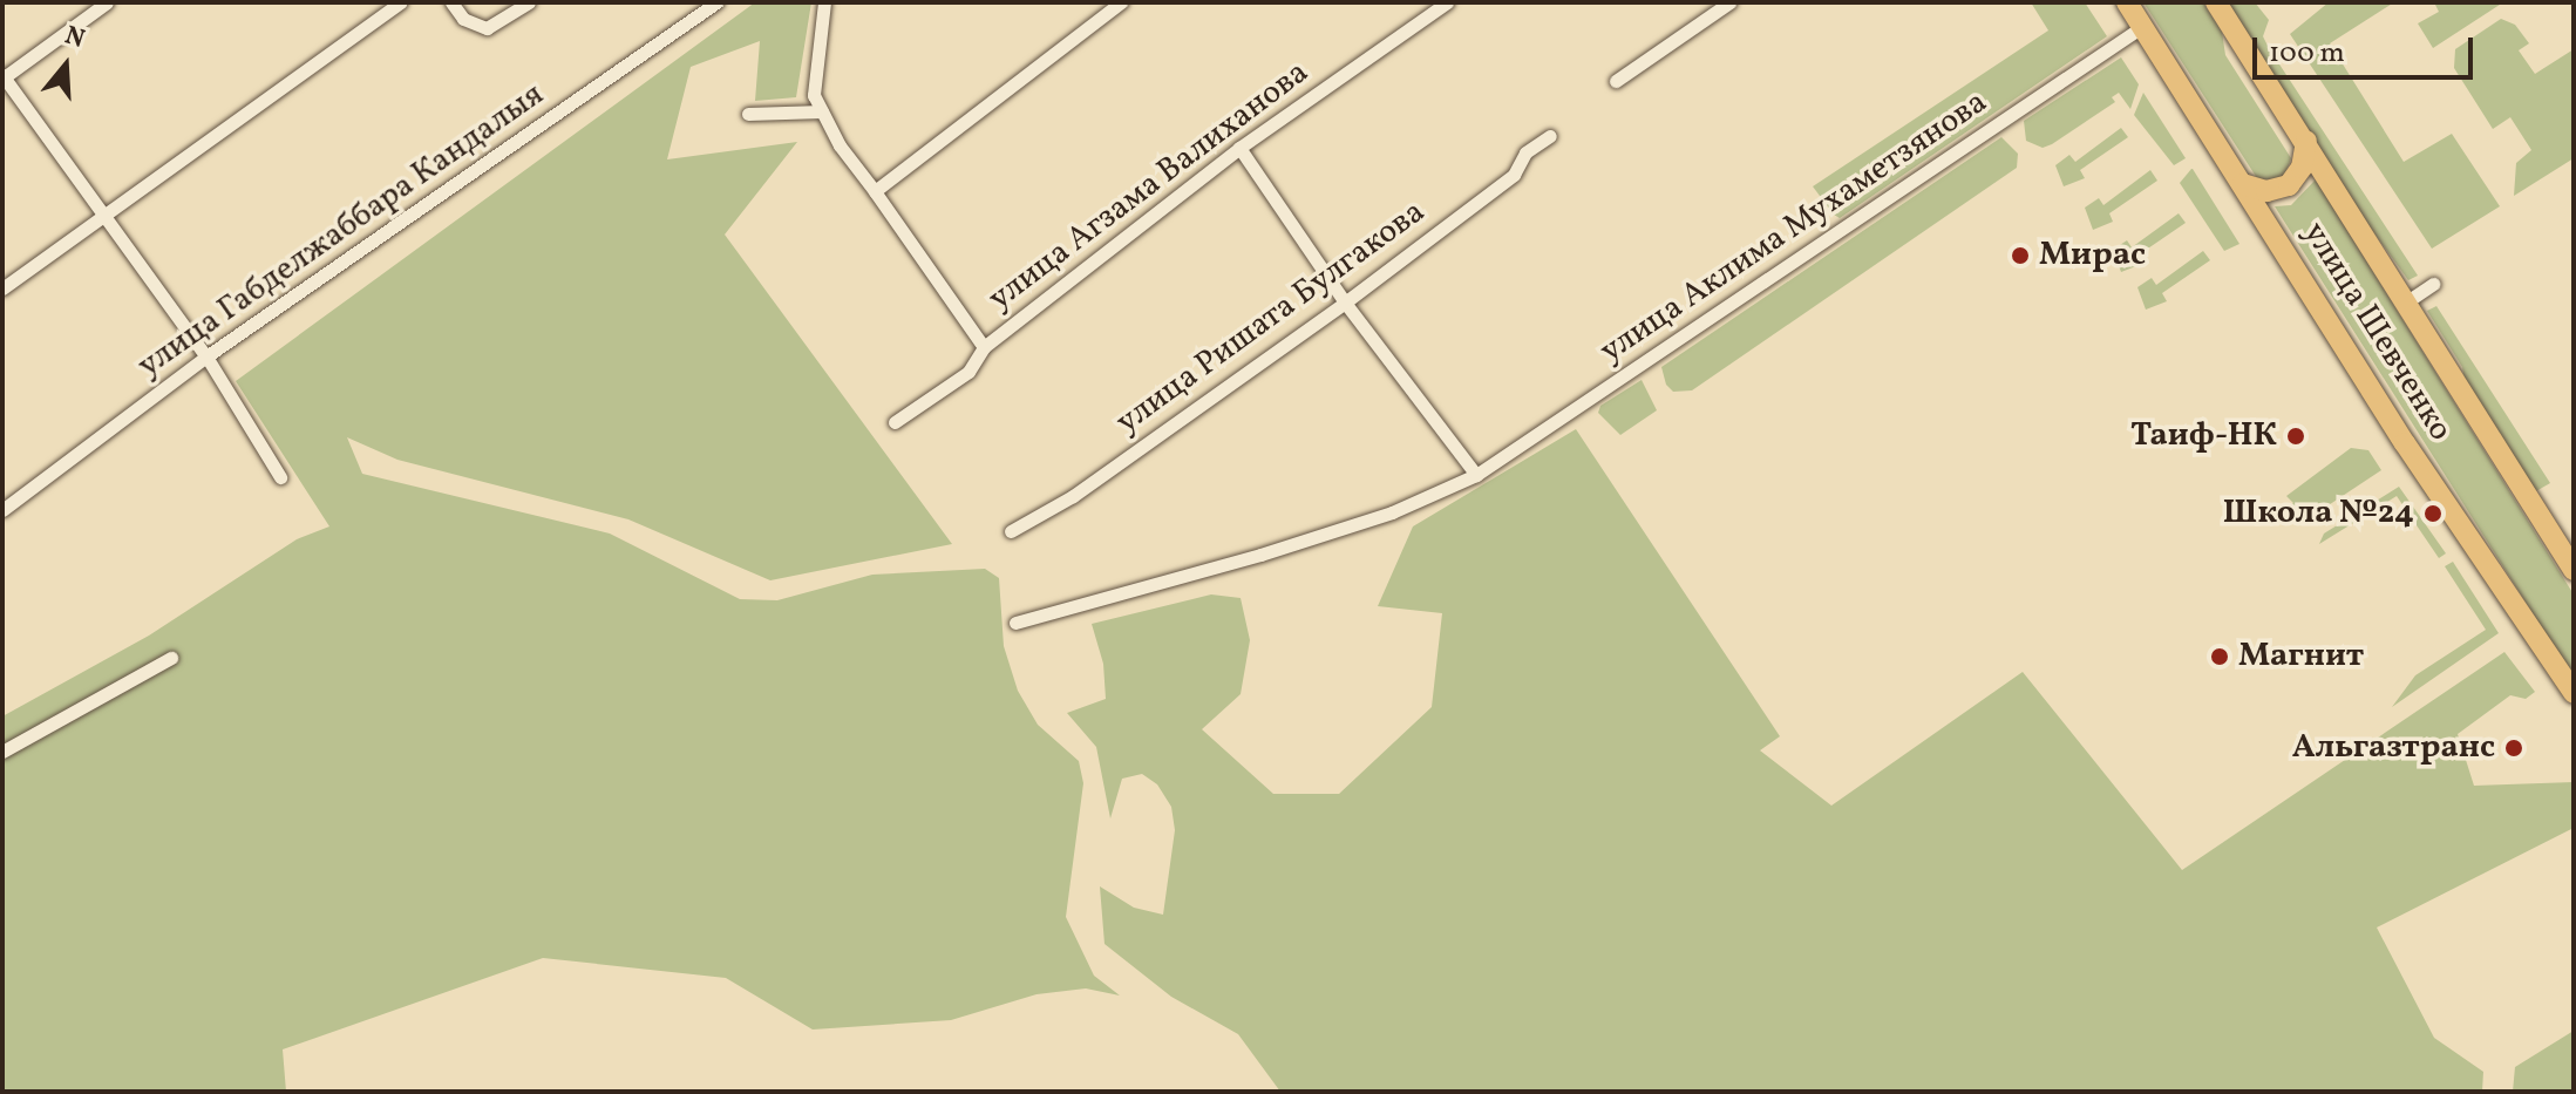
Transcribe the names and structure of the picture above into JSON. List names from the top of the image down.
{
  "streets": {
    "main road": ["улица Шевченко"],
    "street": [
      "улица Агзама Валиханова",
      "улица Аклима Мухаметзянова",
      "улица Габделжаббара Кандалыя",
      "улица Ришата Булгакова"
    ]
  },
  "crossings": [
    ["улица Аклима Мухаметзянова", "улица Шевченко"]
  ],
  "places": [
    "Мирас",
    "Таиф-НК",
    "Школа №24",
    "Магнит",
    "Альгазтранс"
  ],
  "scale_bar": "100 m",
  "north": "top"
}
